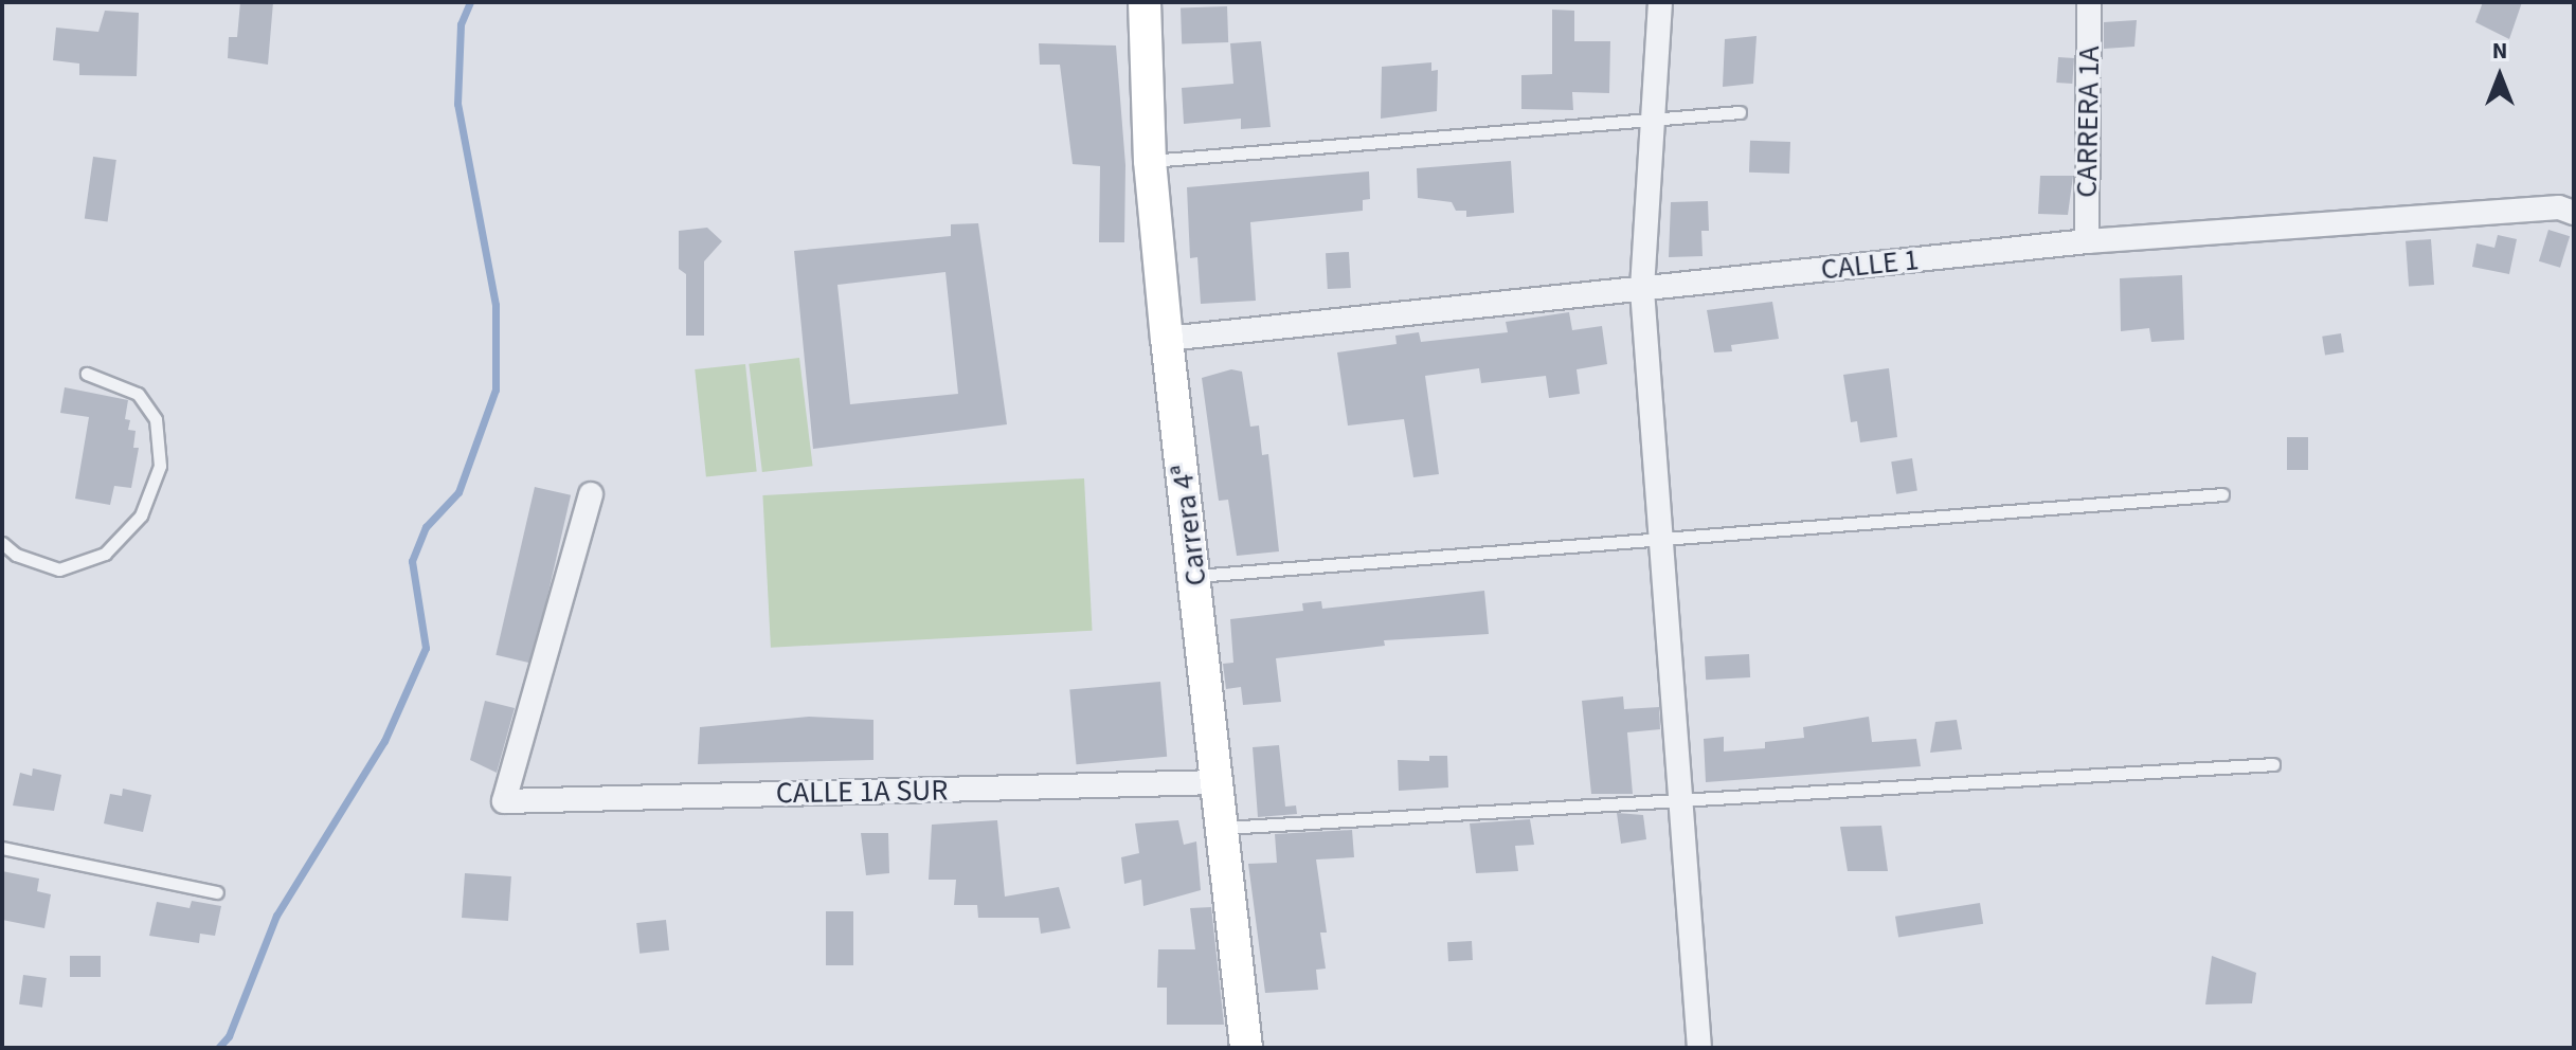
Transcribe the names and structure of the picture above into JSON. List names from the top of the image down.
{
  "streets": {
    "street": [
      "CARRERA 1A",
      "CALLE 1",
      "Carrera 4ª",
      "CALLE 1A SUR"
    ]
  },
  "crossings": [
    ["CARRERA 1A", "CALLE 1"],
    ["CALLE 1", "Carrera 4ª"],
    ["Carrera 4ª", "CALLE 1A SUR"]
  ],
  "north": "top"
}
